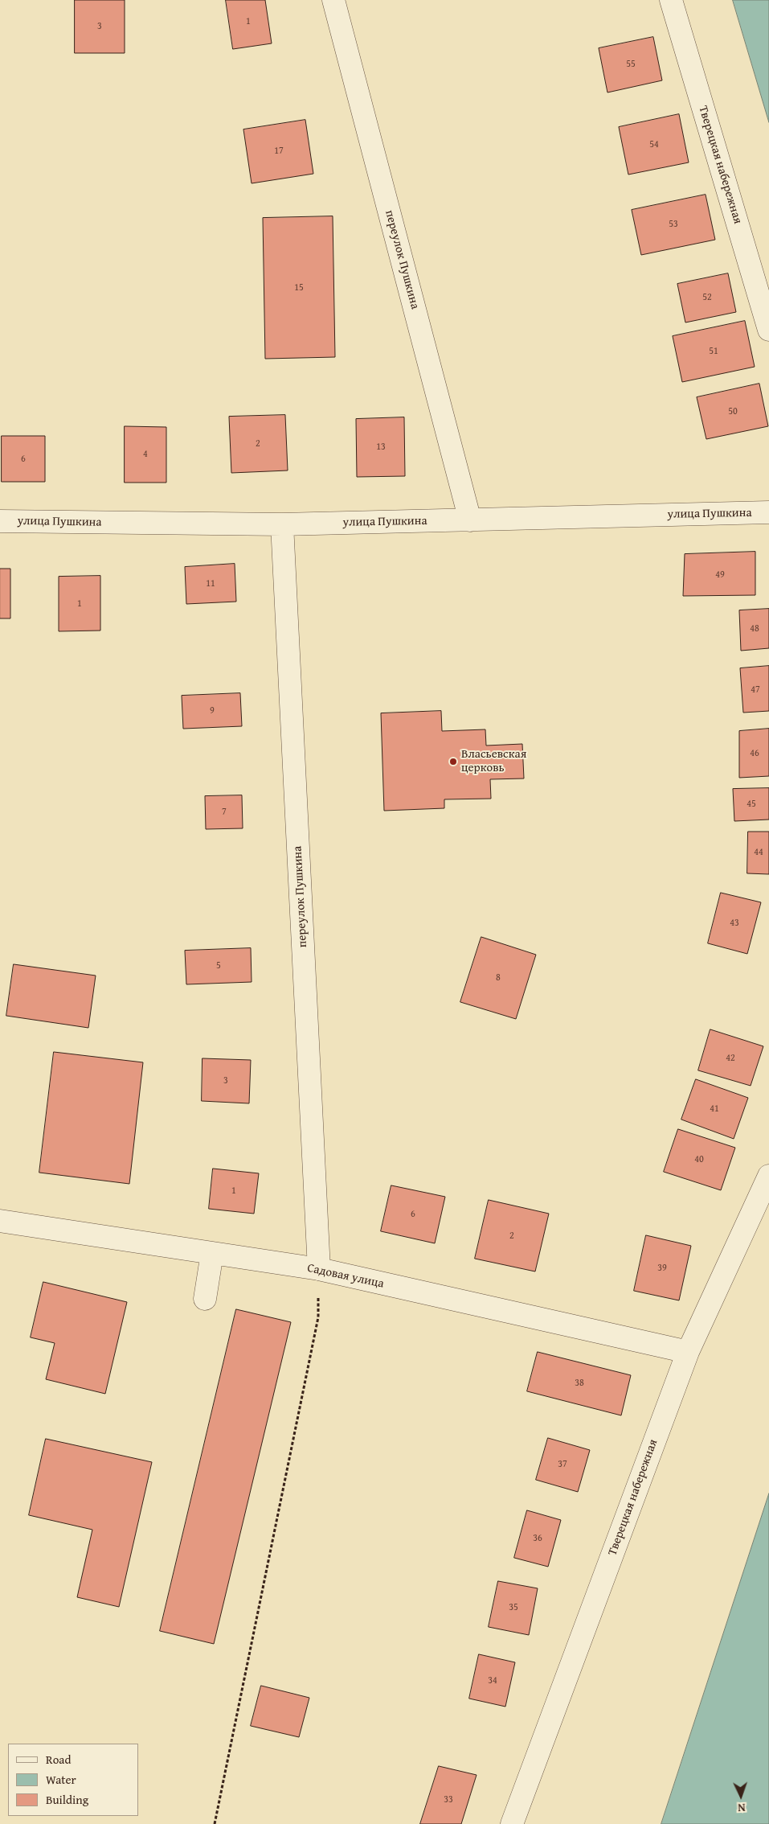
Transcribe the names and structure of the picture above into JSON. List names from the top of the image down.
{
  "streets": {
    "street": [
      "Тверецкая набережная",
      "переулок Пушкина",
      "улица Пушкина",
      "Садовая улица"
    ]
  },
  "crossings": [
    ["Тверецкая набережная", "Садовая улица"],
    ["переулок Пушкина", "улица Пушкина"],
    ["переулок Пушкина", "Садовая улица"]
  ],
  "places": ["Власьевская церковь"],
  "house_numbers": [
    "1",
    "3",
    "55",
    "54",
    "17",
    "53",
    "15",
    "52",
    "51",
    "50",
    "2",
    "13",
    "4",
    "6",
    "49",
    "11",
    "1",
    "48",
    "47",
    "9",
    "46",
    "45",
    "7",
    "44",
    "43",
    "5",
    "8",
    "42",
    "3",
    "41",
    "40",
    "1",
    "6",
    "2",
    "39",
    "38",
    "37",
    "36",
    "35",
    "34",
    "33"
  ],
  "legend": ["Road", "Water", "Building"],
  "north": "bottom"
}
